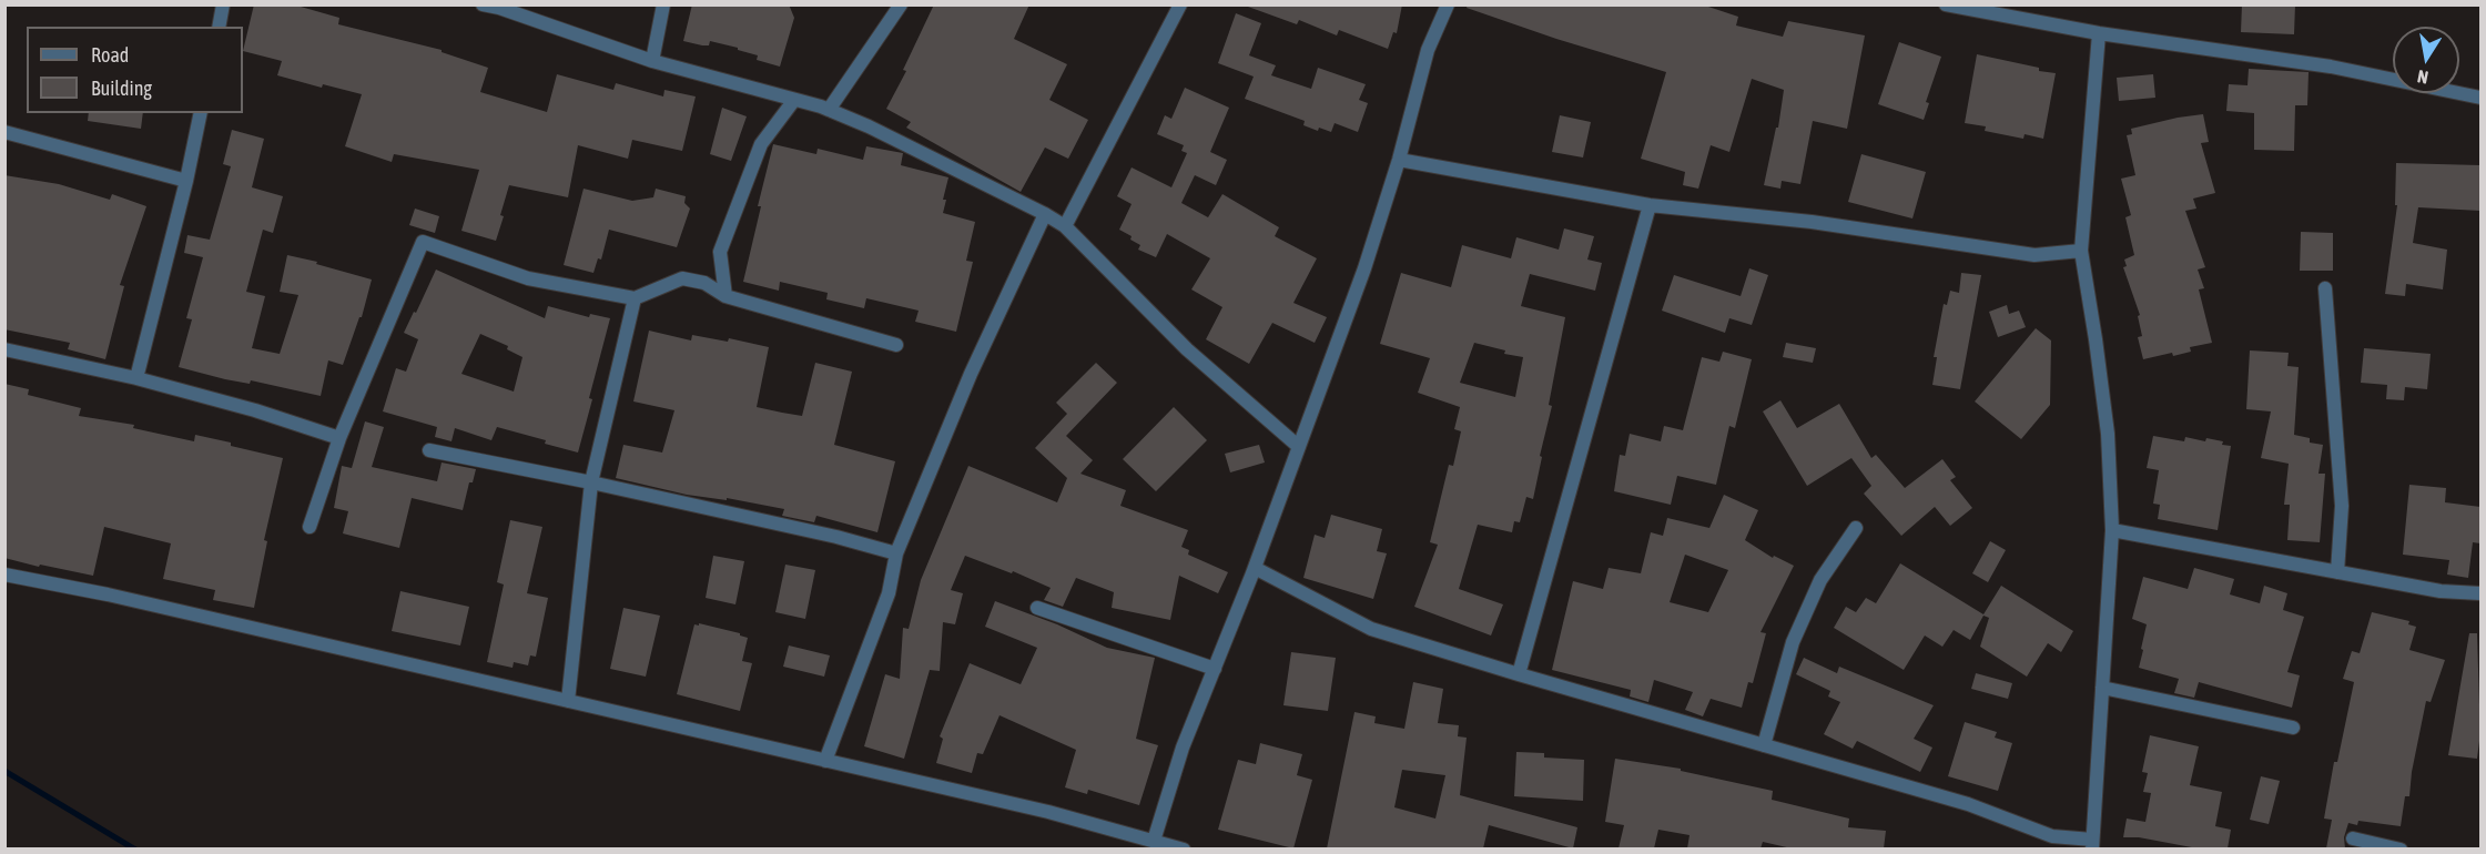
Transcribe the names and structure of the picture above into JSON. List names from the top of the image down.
{
  "legend": ["Road", "Building"],
  "north": "bottom"
}
